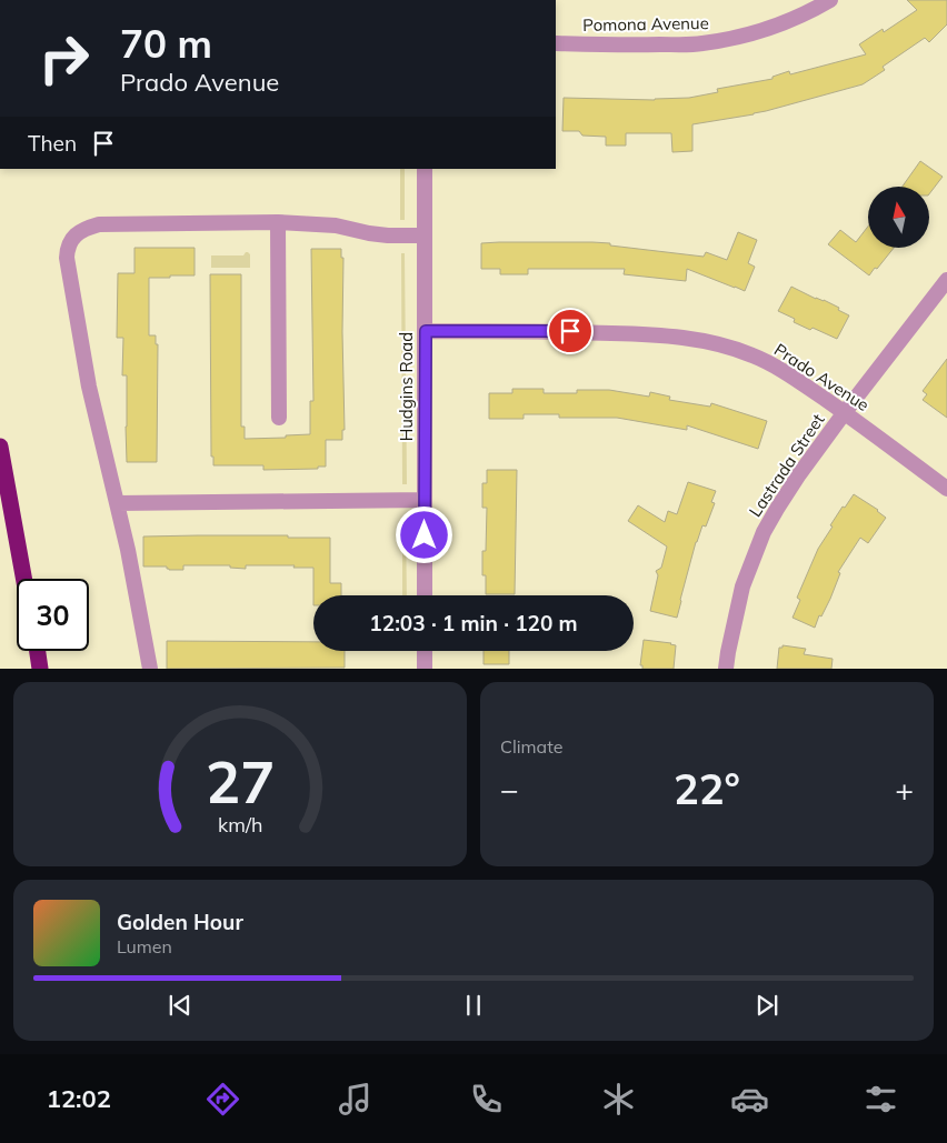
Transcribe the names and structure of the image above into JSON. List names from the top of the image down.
{
  "streets": {
    "street": [
      "Pomona Avenue",
      "Prado Avenue",
      "Hudgins Road",
      "Lastrada Street"
    ]
  },
  "crossings": [
    ["Prado Avenue", "Hudgins Road"],
    ["Prado Avenue", "Lastrada Street"]
  ],
  "north": "top",
  "page": {
    "turn": ["70 m", "Prado Avenue"],
    "then": "Then",
    "limit": "30",
    "trip": "12:03 · 1 min · 120 m",
    "tile": "Climate",
    "heat": ["−", "22°", "+"],
    "song": ["Golden Hour", "Lumen"],
    "tabs": "12:02",
    "gauge": ["27", "km/h"]
  }
}
